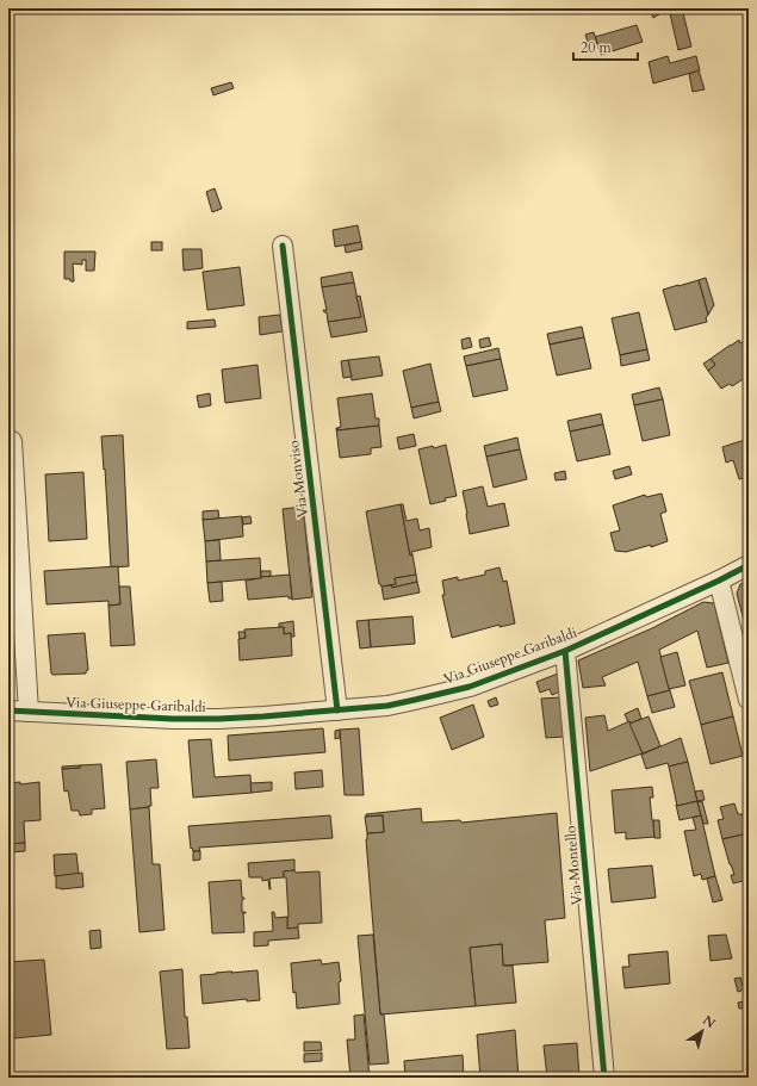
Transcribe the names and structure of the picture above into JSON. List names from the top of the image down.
{
  "streets": {
    "street": ["Via Monviso", "Via Giuseppe Garibaldi", "Via Montello"]
  },
  "crossings": [
    ["Via Monviso", "Via Giuseppe Garibaldi"],
    ["Via Giuseppe Garibaldi", "Via Montello"]
  ],
  "scale_bar": "20 m",
  "north": "top right"
}
